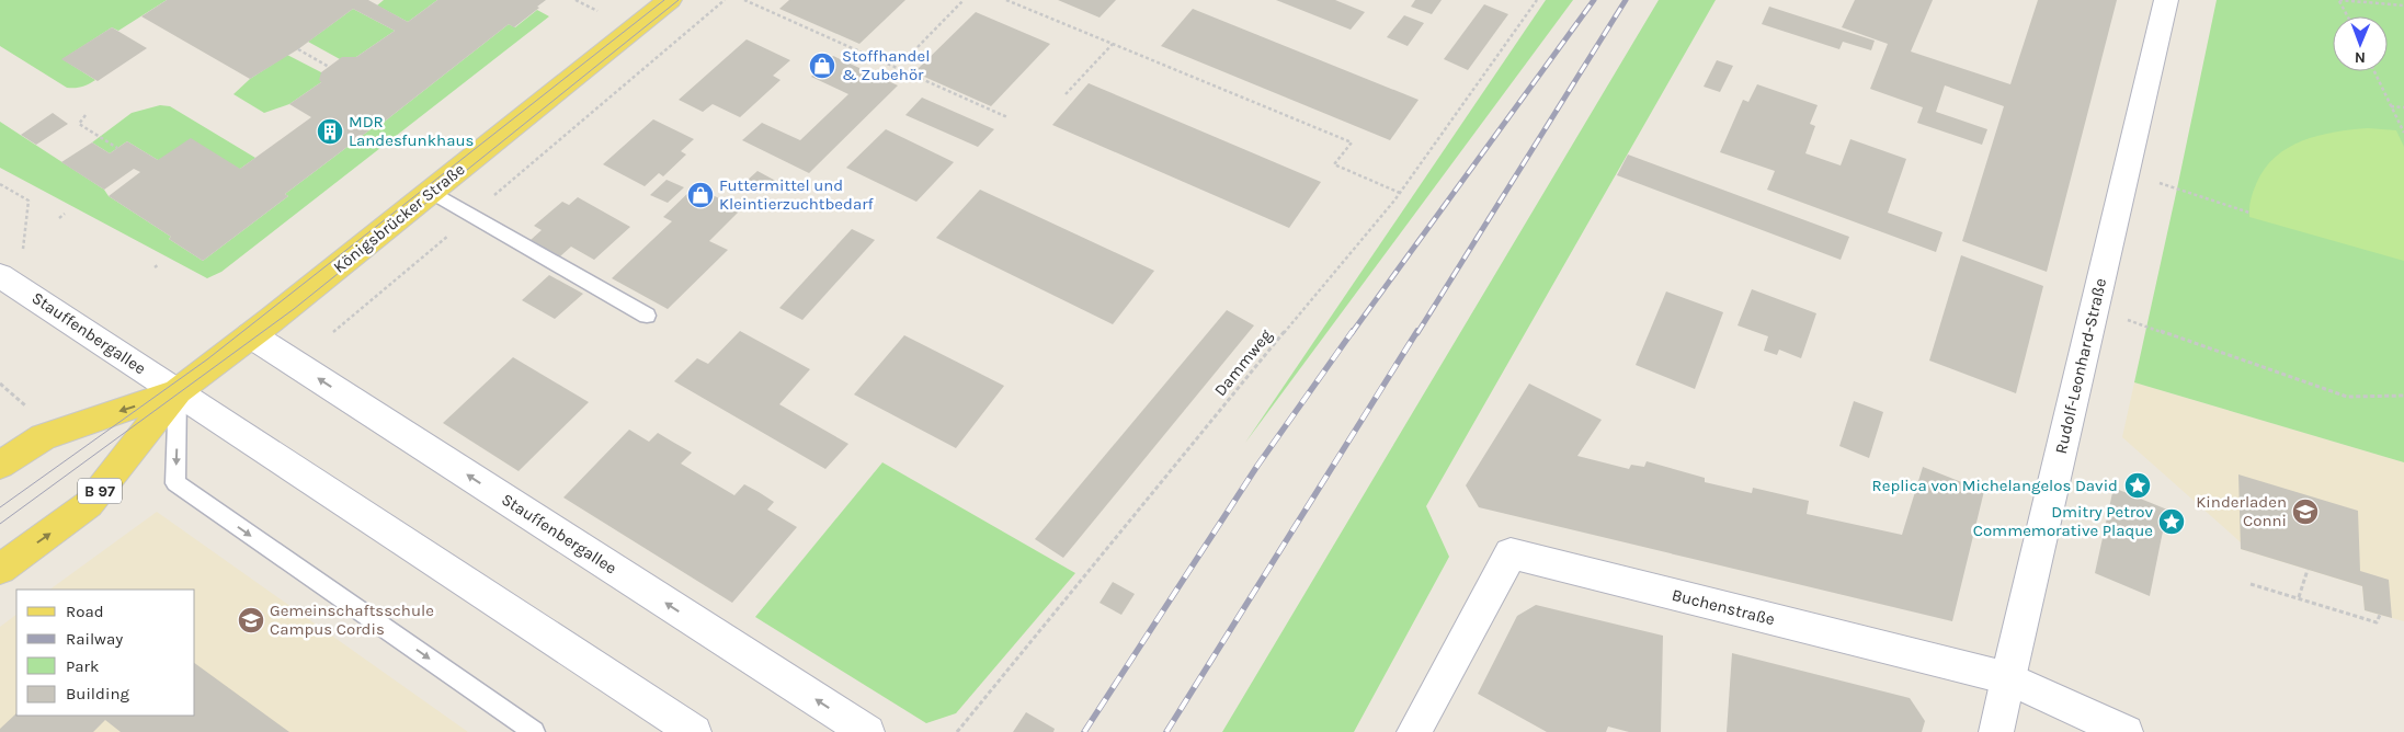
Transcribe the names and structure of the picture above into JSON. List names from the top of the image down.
{
  "streets": {
    "main road": ["Königsbrücker Straße", "B 97"],
    "street": ["Stauffenbergallee", "Rudolf-Leonhard-Straße", "Buchenstraße"],
    "path": ["Dammweg"]
  },
  "crossings": [
    ["Königsbrücker Straße", "Stauffenbergallee"],
    ["Rudolf-Leonhard-Straße", "Buchenstraße"]
  ],
  "places": {
    "shop": ["Stoffhandel & Zubehör", "Futtermittel und Kleintierzuchtbedarf"],
    "building": ["MDR Landesfunkhaus"],
    "place": ["Replica von Michelangelos David", "Dmitry Petrov Commemorative Plaque"],
    "school or university": ["Kinderladen Conni", "Gemeinschaftsschule Campus Cordis"]
  },
  "legend": [
    "Road",
    "Railway",
    "Park",
    "Building"
  ],
  "north": "bottom"
}
